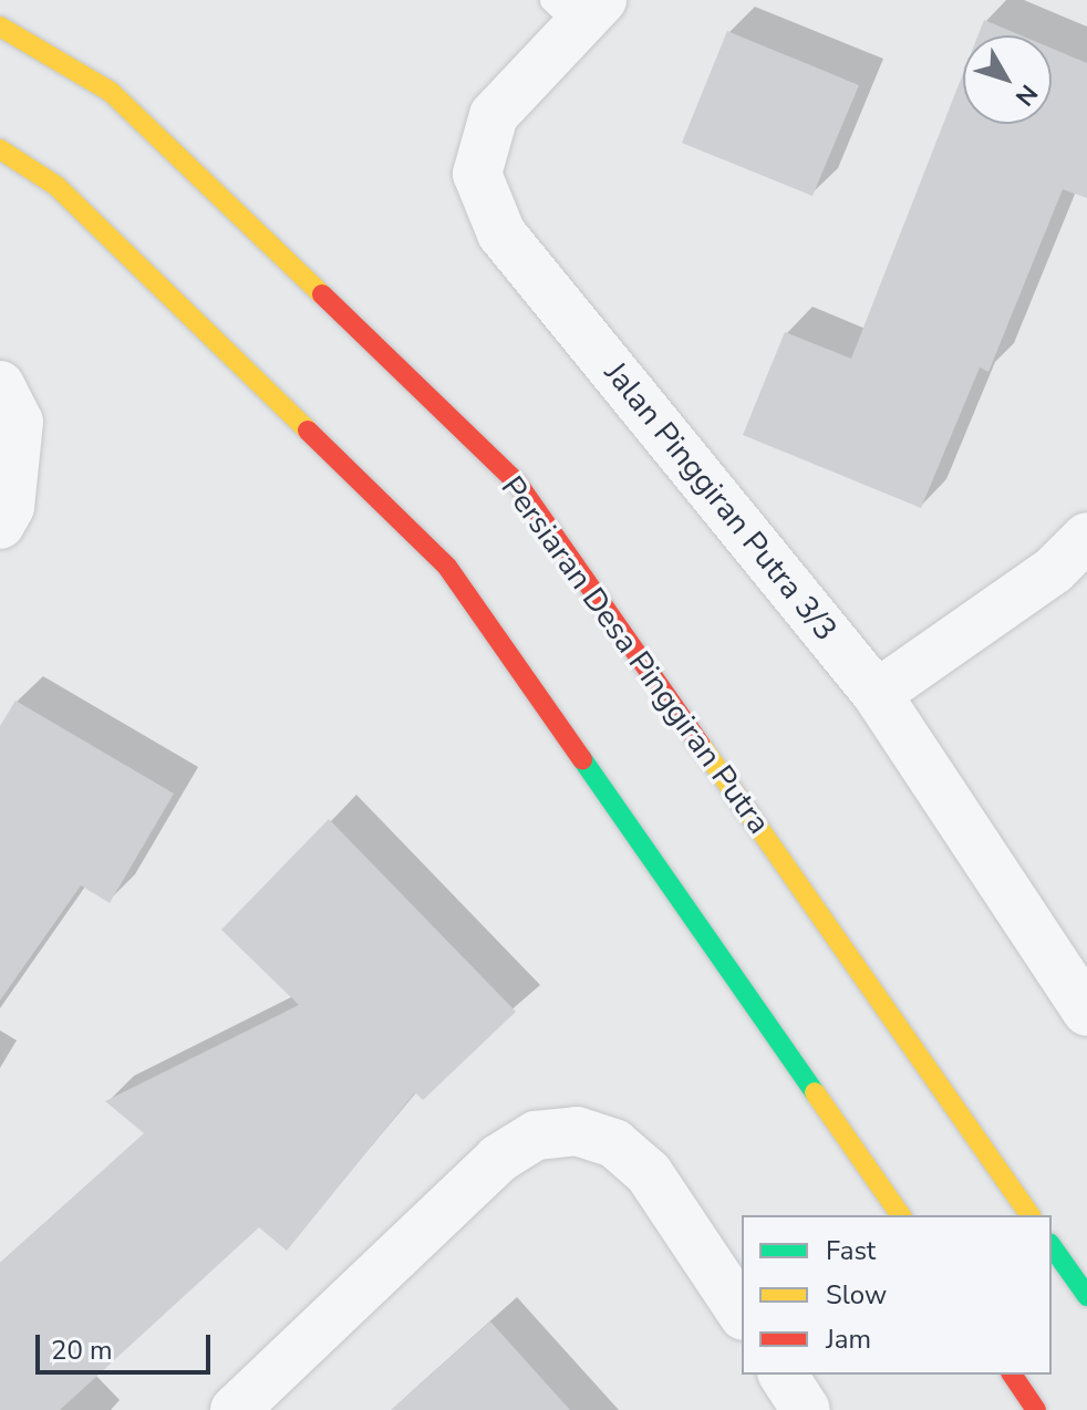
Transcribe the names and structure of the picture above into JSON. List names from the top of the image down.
{
  "streets": {
    "street": ["Jalan Pinggiran Putra 3/3", "Persiaran Desa Pinggiran Putra"]
  },
  "legend": ["Fast", "Slow", "Jam"],
  "scale_bar": "20 m",
  "north": "bottom right"
}
